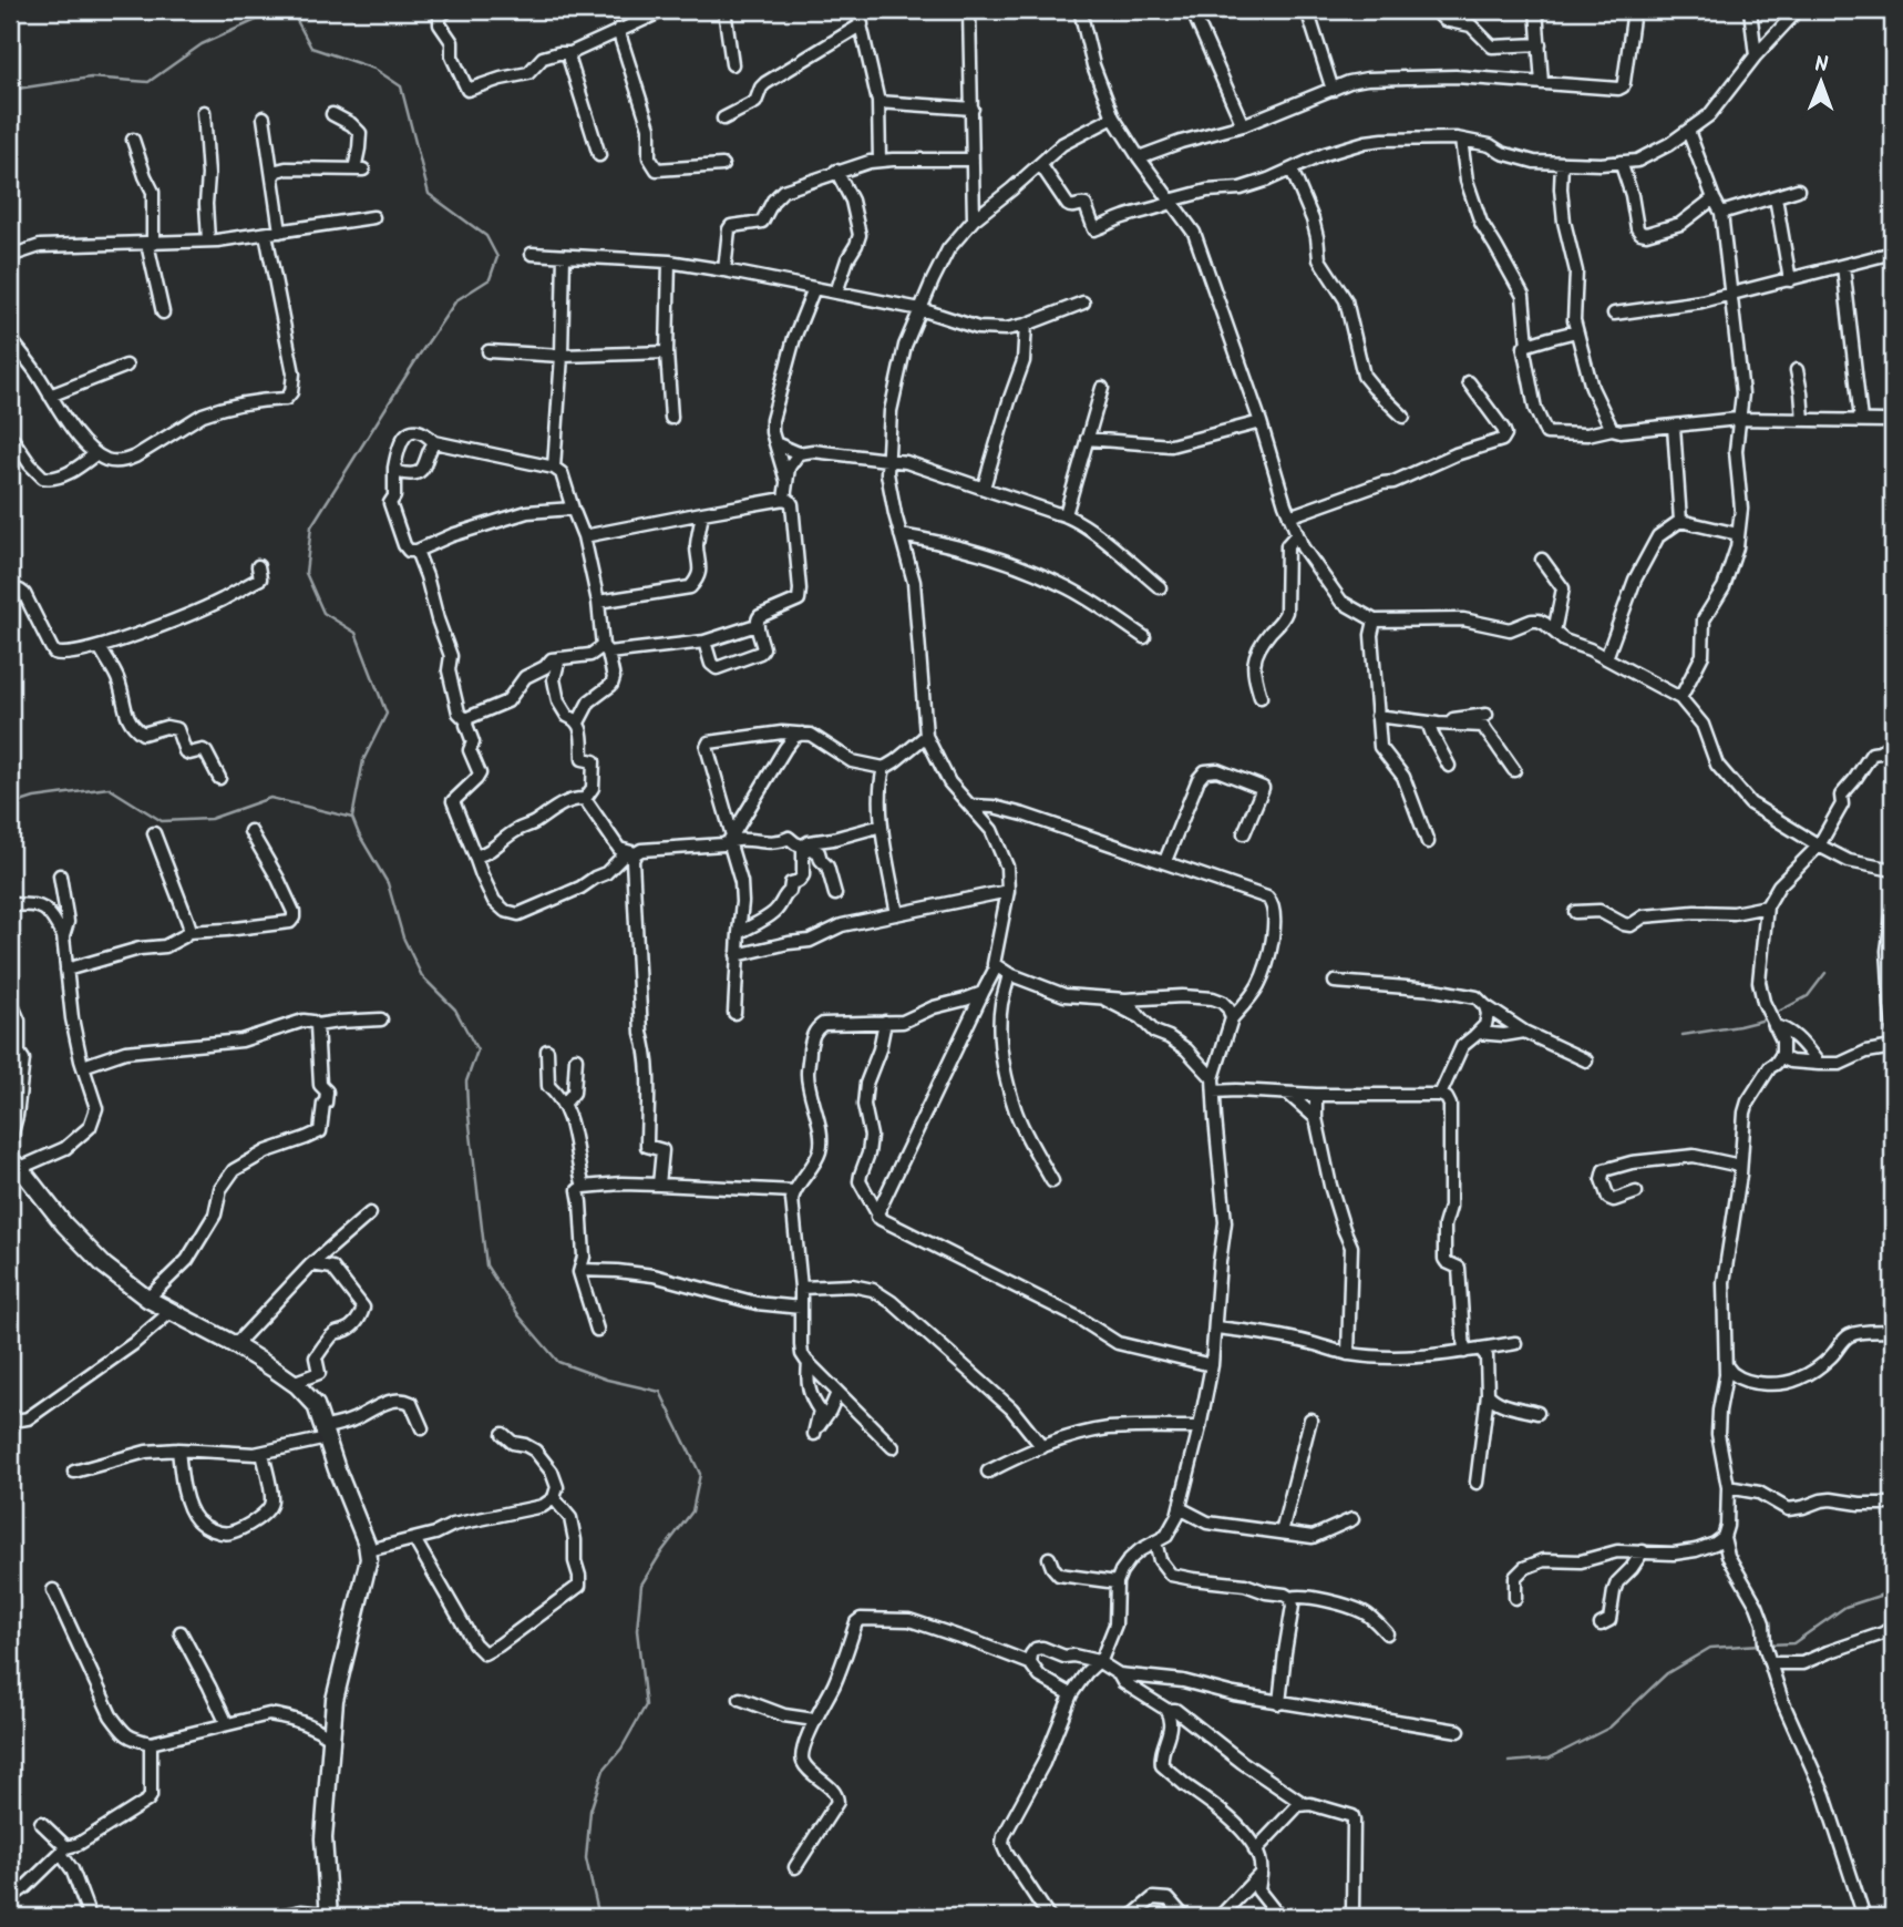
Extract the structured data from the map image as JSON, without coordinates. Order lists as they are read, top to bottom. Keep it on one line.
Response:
{"north":"top"}
